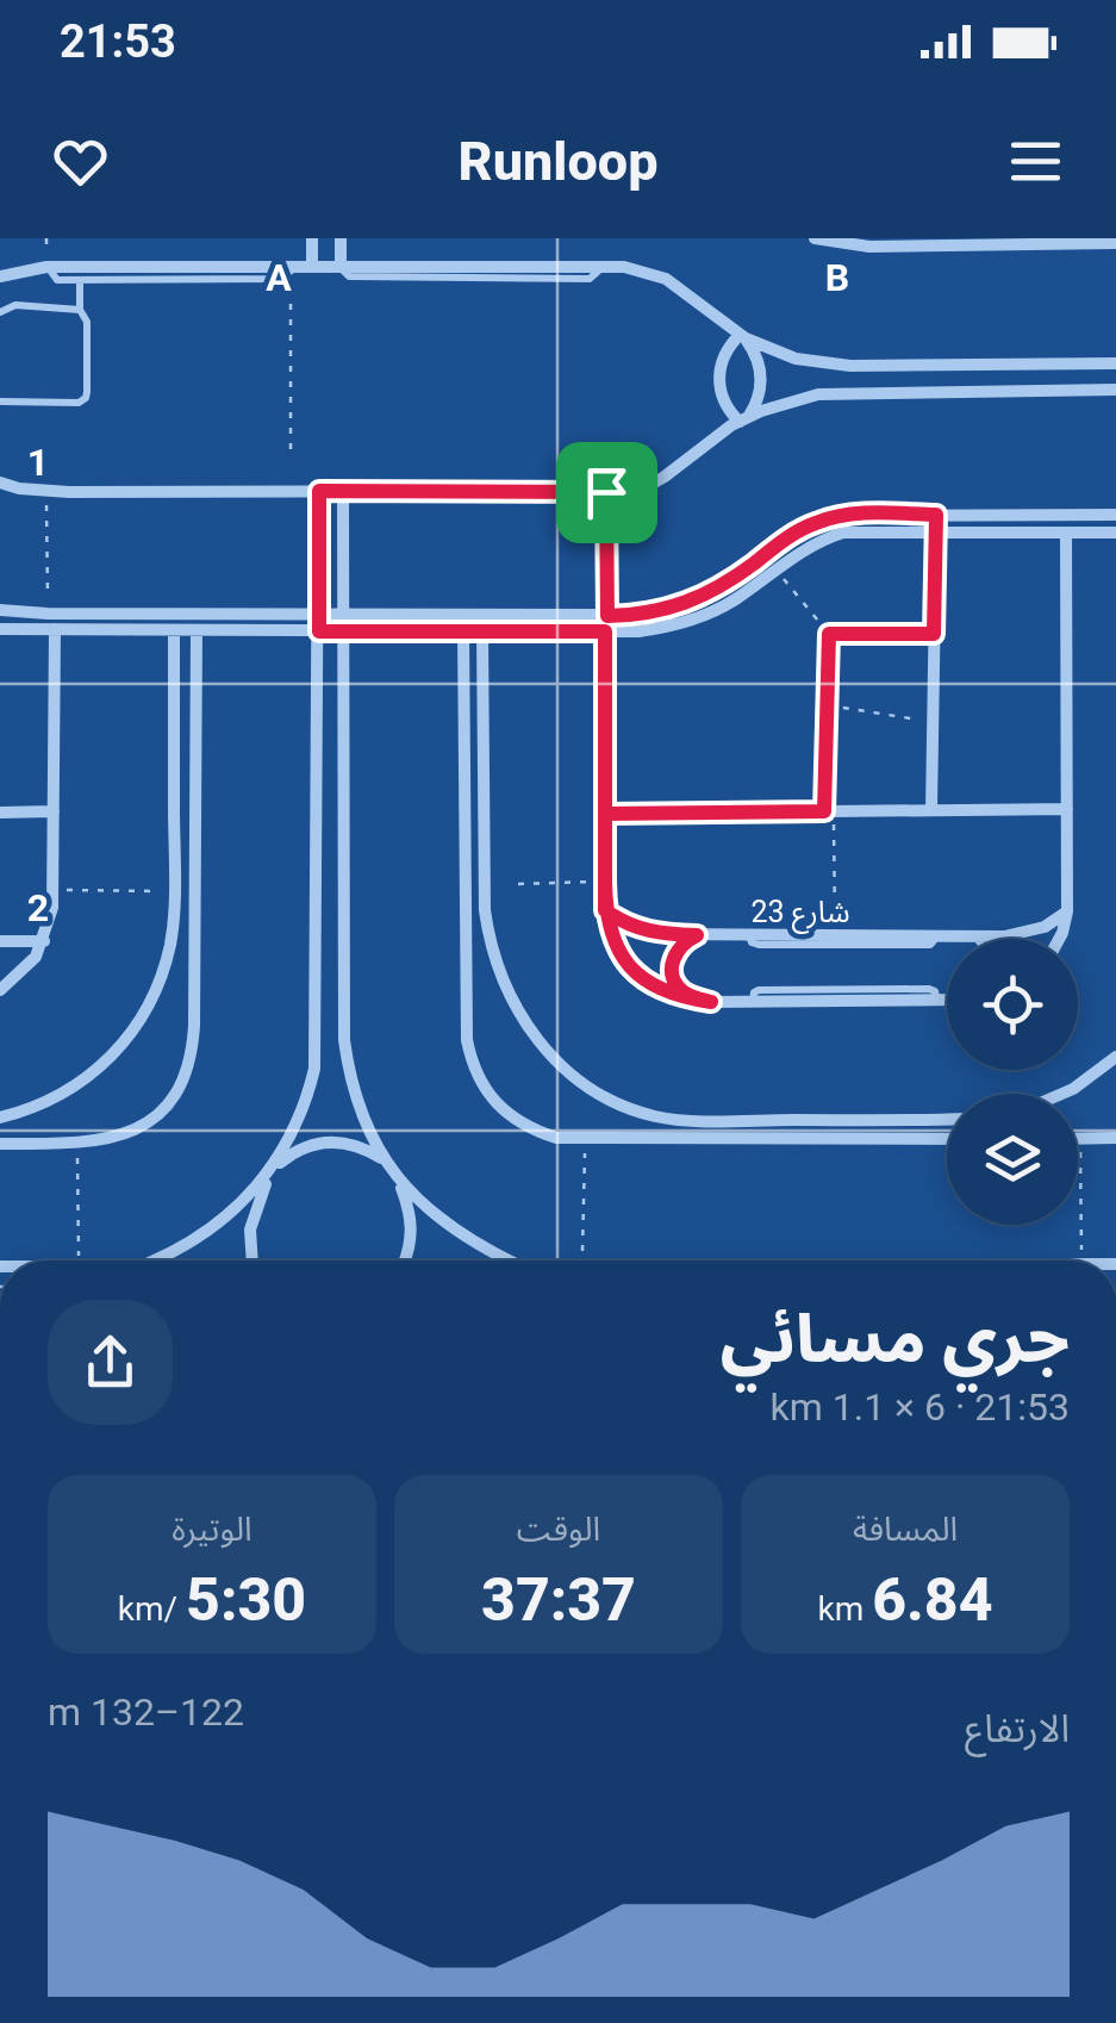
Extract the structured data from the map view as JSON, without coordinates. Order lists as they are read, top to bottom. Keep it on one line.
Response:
{"streets":{"street":["شارع 23"]},"page":{"status":"21:53","header":"Runloop","heading":["جري مسائي","21:53 · 6 × 1.1 km"],"stats":[["المسافة","6.84 km"],["الوقت","37:37"],["الوتيرة","5:30 /km"]],"chart":["الارتفاع","122–132 m"]},"grid":{"columns":["A","B"],"rows":["1","2"]}}
